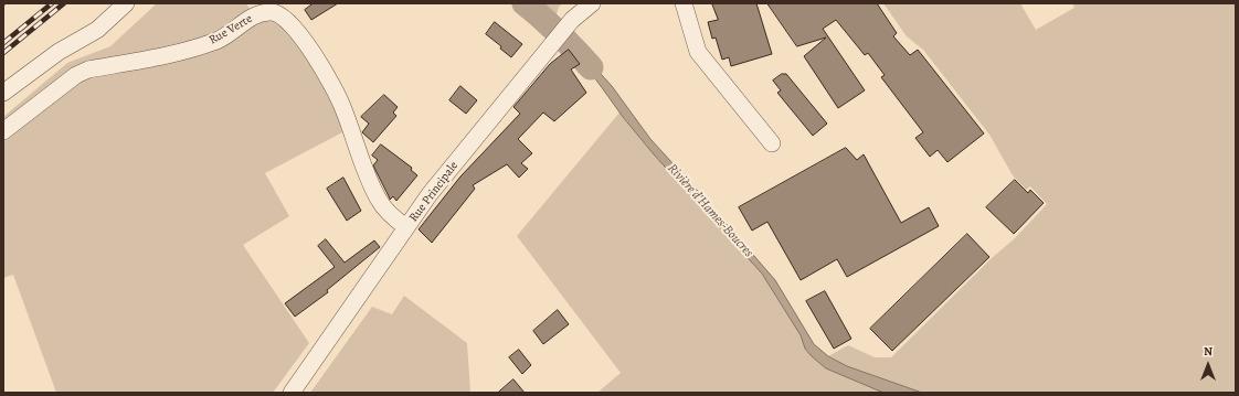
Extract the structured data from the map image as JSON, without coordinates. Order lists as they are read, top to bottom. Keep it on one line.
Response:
{"streets":{"street":["Rue Verte","Rue Principale"]},"crossings":[["Rue Verte","Rue Principale"]],"water":["Rivière d'Hames-Boucres"],"north":"top"}
